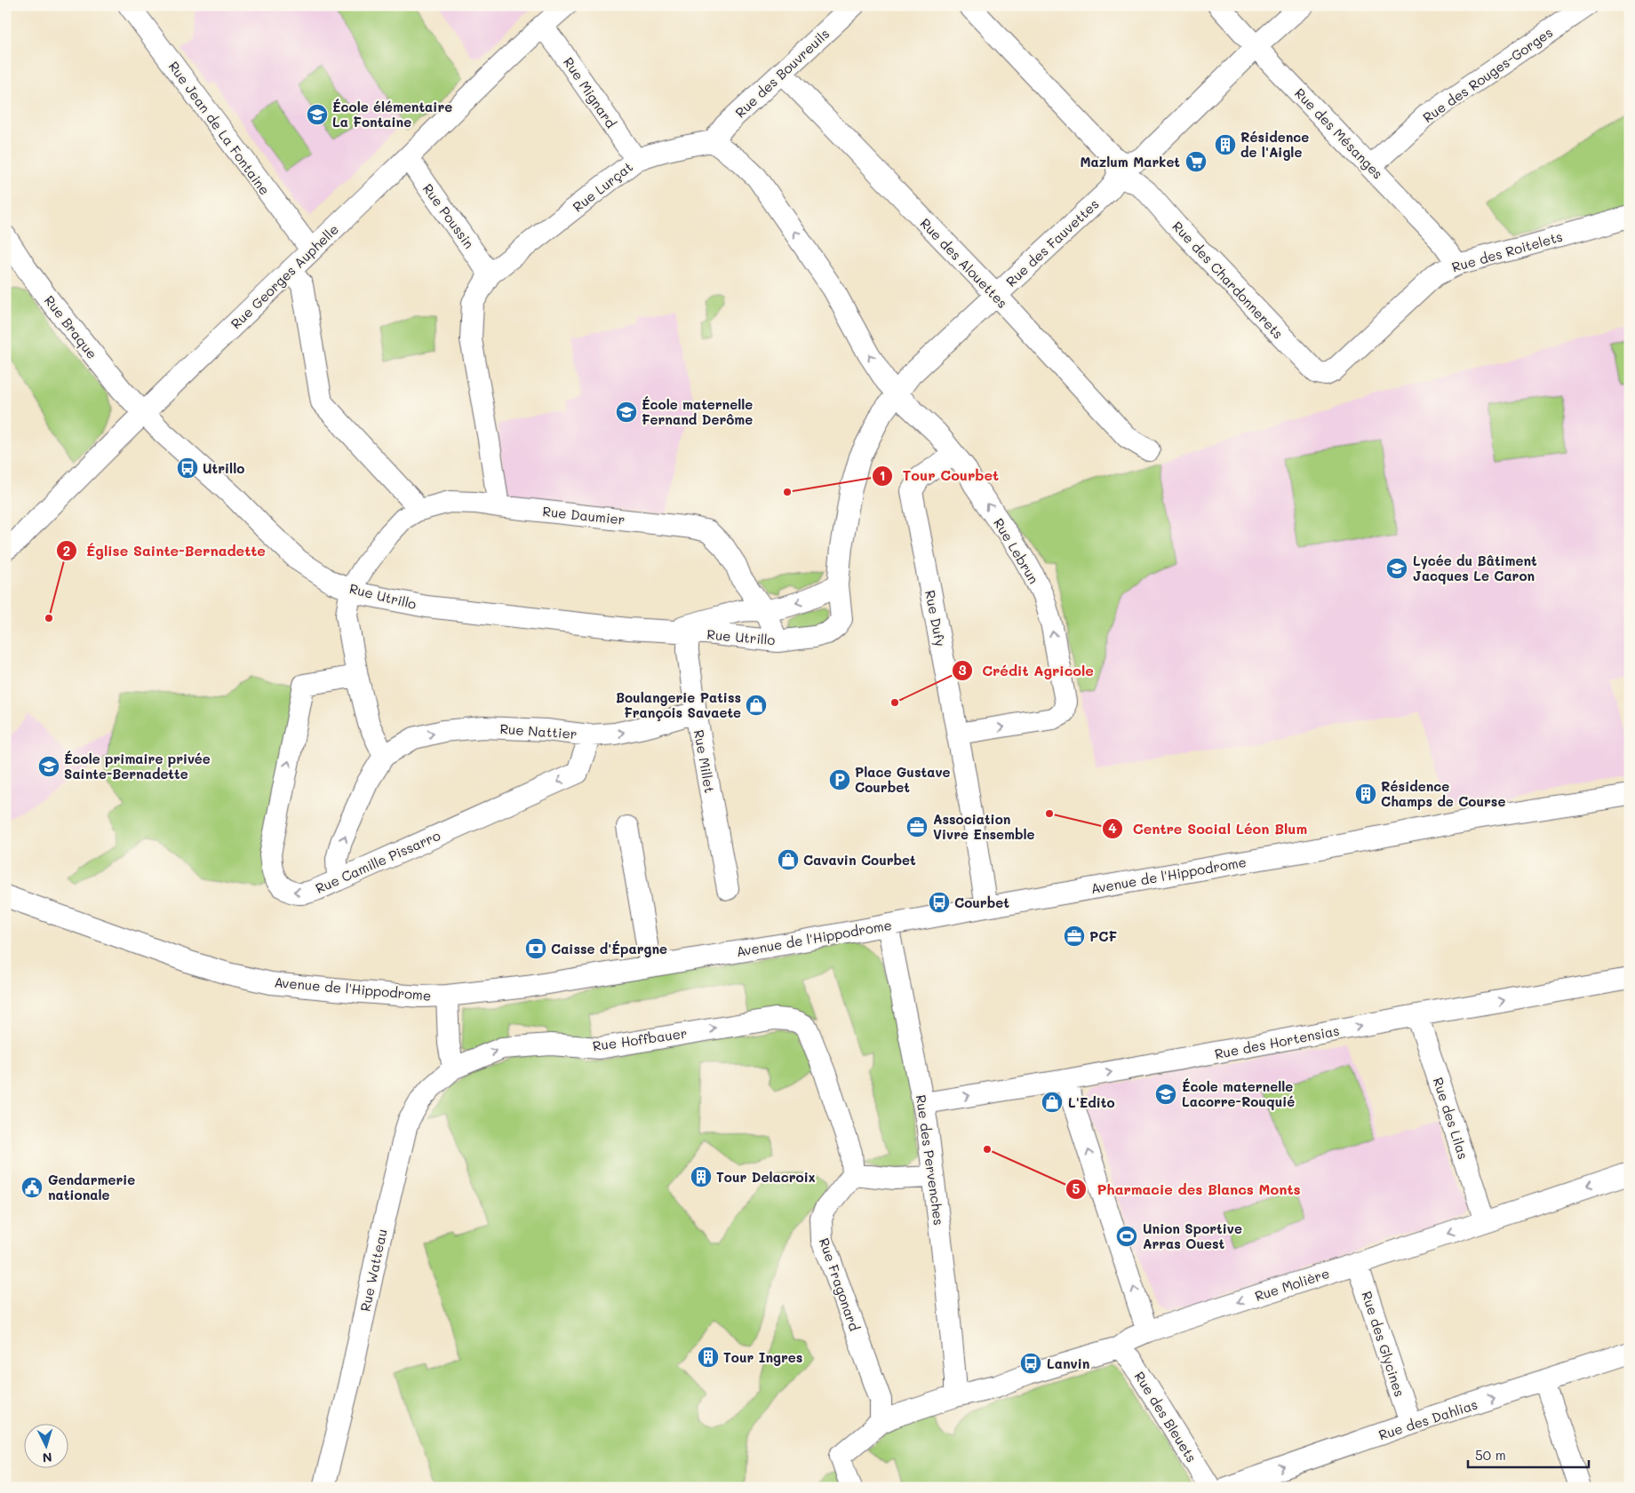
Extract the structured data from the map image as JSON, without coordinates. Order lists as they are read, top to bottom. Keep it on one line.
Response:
{"streets":{"street":["Rue des Bouvreuils","Rue des Rouges-Gorges","Rue Mignard","Rue Jean de La Fontaine","Rue des Mésanges","Rue Lurçat","Rue Poussin","Rue des Fauvettes","Rue des Roitelets","Rue des Alouettes","Rue Georges Auphelle","Rue des Chardonnerets","Rue Braque","Rue Daumier","Rue Lebrun","Rue Utrillo","Rue Dufy","Rue Nattier","Rue Millet","Rue Camille Pissarro","Avenue de l'Hippodrome","Rue Hoffbauer","Rue des Hortensias","Rue des Lilas","Rue des Pervenches","Rue Watteau","Rue Fragonard","Rue Molière","Rue des Glycines","Rue des Bleuets","Rue des Dahlias"]},"crossings":[["Rue des Bouvreuils","Rue Lurçat"],["Rue des Bouvreuils","Rue des Alouettes"],["Rue des Rouges-Gorges","Rue des Mésanges"],["Rue Mignard","Rue Lurçat"],["Rue Mignard","Rue Georges Auphelle"],["Rue Jean de La Fontaine","Rue Georges Auphelle"],["Rue des Mésanges","Rue des Fauvettes"],["Rue des Mésanges","Rue des Roitelets"],["Rue Lurçat","Rue Poussin"],["Rue Lurçat","Rue Daumier"],["Rue Poussin","Rue Georges Auphelle"],["Rue des Fauvettes","Rue des Alouettes"],["Rue des Fauvettes","Rue des Chardonnerets"],["Rue des Fauvettes","Rue Lebrun"],["Rue des Fauvettes","Rue Utrillo"],["Rue des Roitelets","Rue des Chardonnerets"],["Rue Georges Auphelle","Rue Braque"],["Rue Georges Auphelle","Rue Utrillo"],["Rue Braque","Rue Utrillo"],["Rue Daumier","Rue Utrillo"],["Rue Lebrun","Rue Dufy"],["Rue Utrillo","Rue Millet"],["Rue Dufy","Avenue de l'Hippodrome"],["Rue Nattier","Rue Millet"],["Rue Nattier","Rue Camille Pissarro"],["Avenue de l'Hippodrome","Rue des Pervenches"],["Rue Hoffbauer","Rue Watteau"],["Rue Hoffbauer","Rue Fragonard"],["Rue des Hortensias","Rue des Lilas"],["Rue des Hortensias","Rue des Pervenches"],["Rue des Lilas","Rue Molière"],["Rue des Pervenches","Rue Molière"],["Rue Fragonard","Rue Molière"],["Rue Molière","Rue des Glycines"],["Rue Molière","Rue des Bleuets"],["Rue des Glycines","Rue des Dahlias"]],"one_way":["Rue Nattier","Rue des Hortensias","Rue Molière","Rue des Dahlias"],"places":{"school or university":["École élémentaire La Fontaine","École maternelle Fernand Derôme","Lycée du Bâtiment Jacques Le Caron","École primaire privée Sainte-Bernadette","École maternelle Lacorre-Rouquié"],"building":["Résidence de l'Aigle","Résidence Champs de Course","Tour Delacroix","Tour Ingres"],"supermarket":["Mazlum Market"],"bus stop":["Utrillo","Courbet","Lanvin"],"other":["Tour Courbet","Église Sainte-Bernadette","Crédit Agricole","Centre Social Léon Blum","Pharmacie des Blancs Monts"],"shop":["Boulangerie Patiss François Savaete","Cavavin Courbet","L'Edito"],"parking":["Place Gustave Courbet"],"office":["Association Vivre Ensemble","PCF"],"bank":["Caisse d'Épargne"],"public building":["Gendarmerie nationale"],"sports":["Union Sportive Arras Ouest"]},"scale_bar":"50 m","north":"bottom"}
